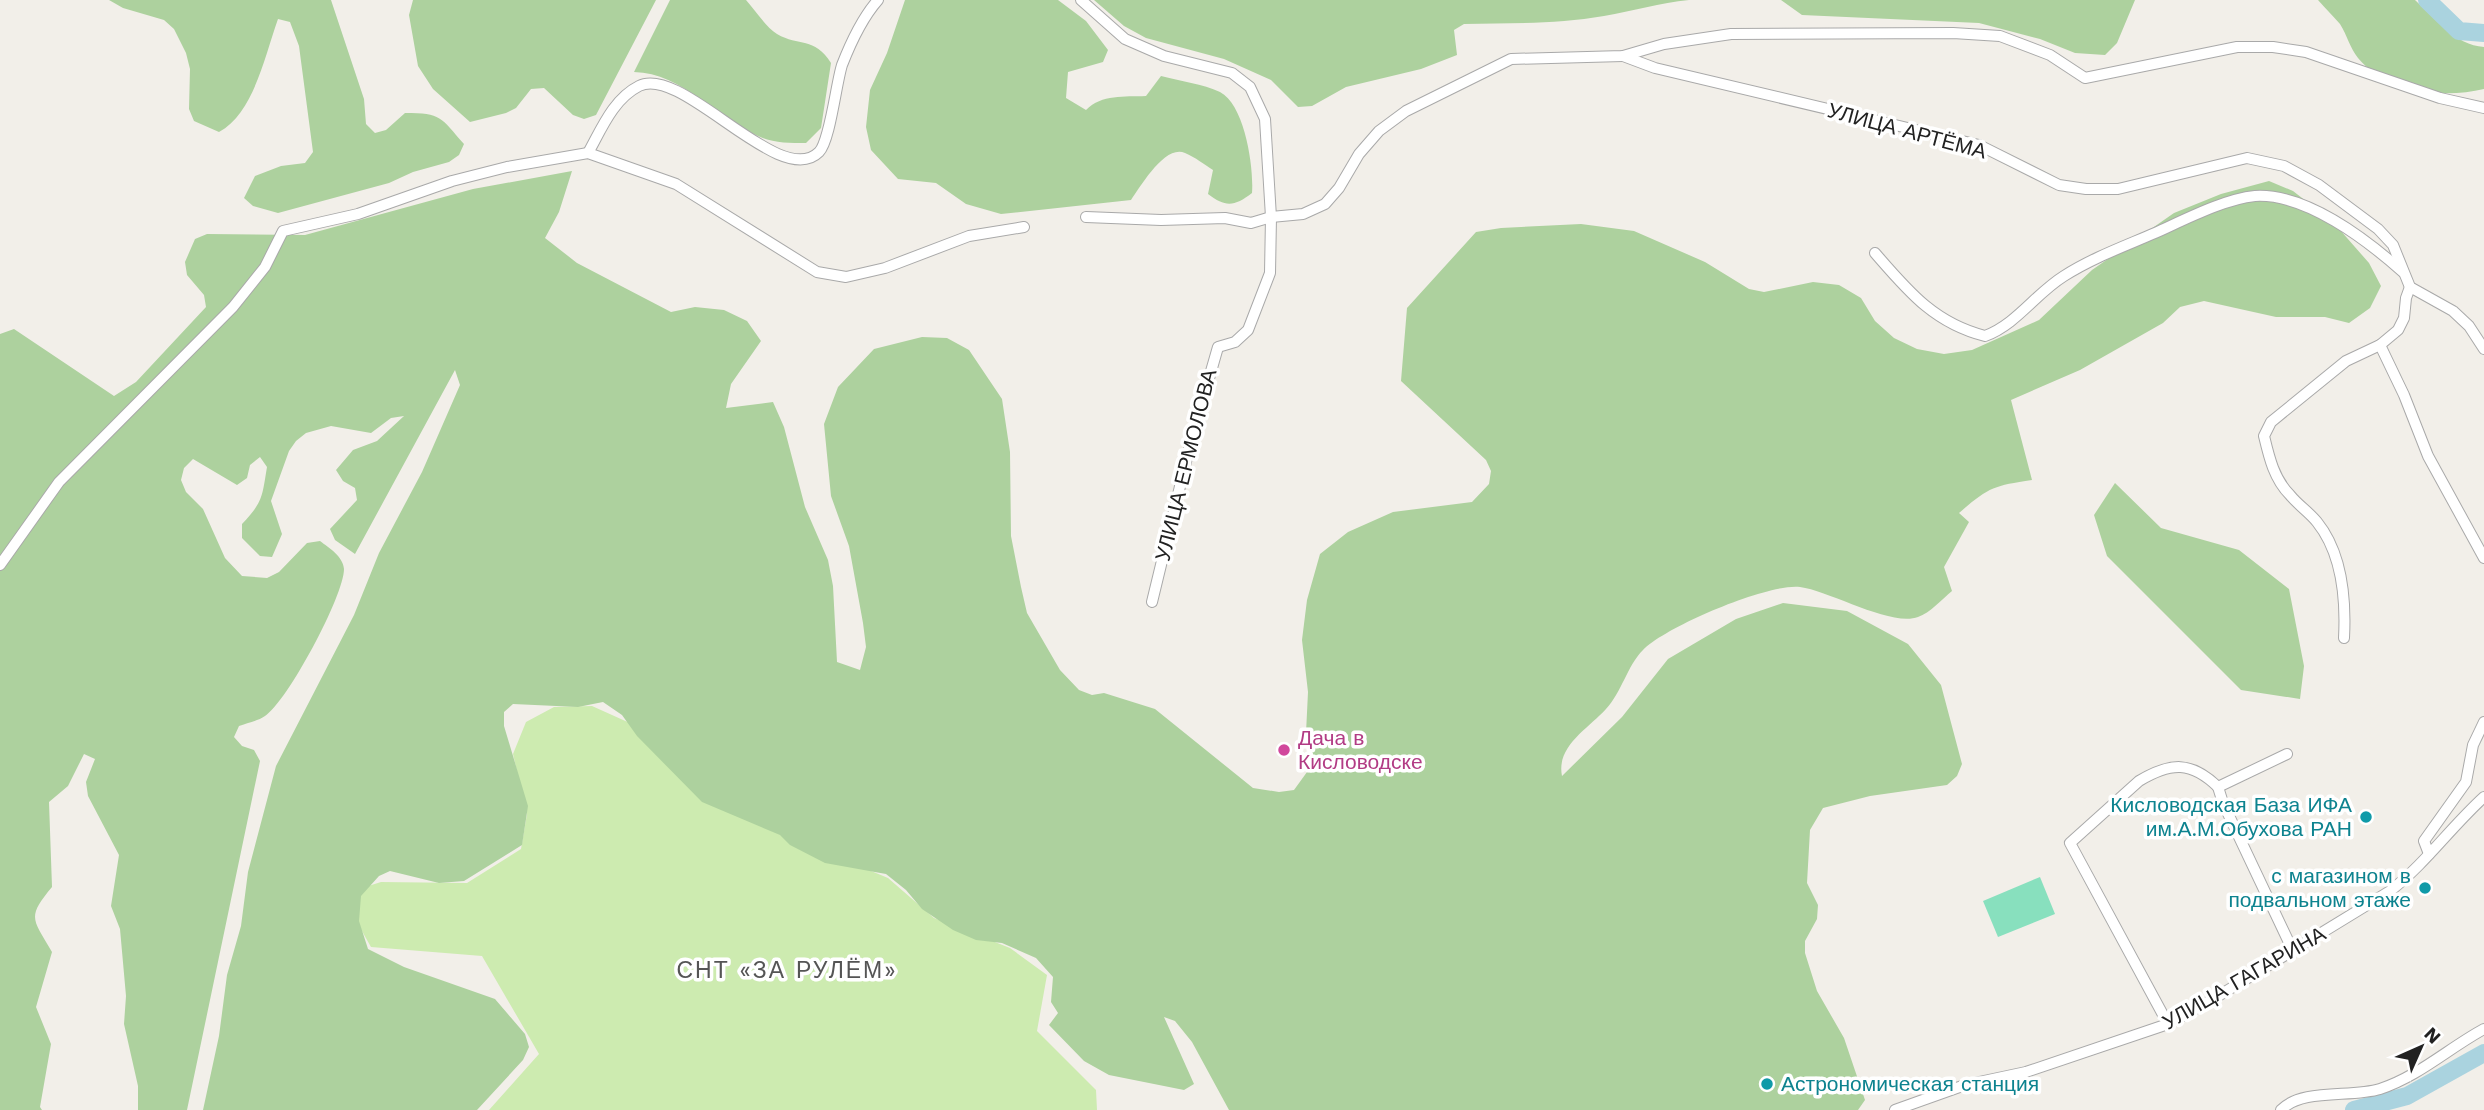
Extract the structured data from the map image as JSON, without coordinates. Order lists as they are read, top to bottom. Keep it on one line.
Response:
{"streets":{"street":["УЛИЦА АРТЁМА","УЛИЦА ЕРМОЛОВА","УЛИЦА ГАГАРИНА"]},"districts":["СНТ «ЗА РУЛЁМ»"],"places":["Дача в Кисловодске","Кисловодская База ИФА им.А.М.Обухова РАН","с магазином в подвальном этаже","Астрономическая станция"],"north":"top right"}
